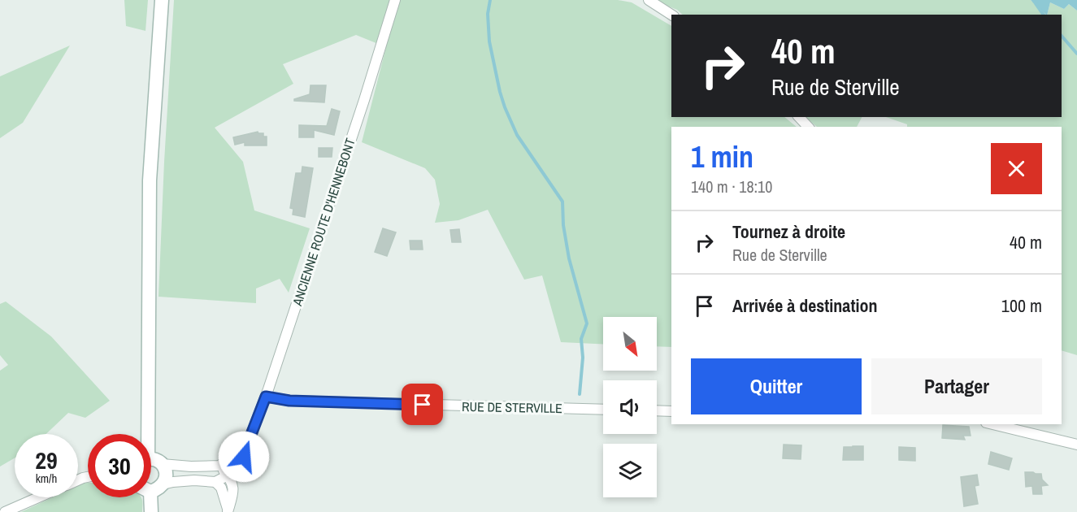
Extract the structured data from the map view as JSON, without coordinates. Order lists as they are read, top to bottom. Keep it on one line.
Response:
{"streets":{"street":["ANCIENNE ROUTE D'HENNEBONT","RUE DE STERVILLE"]},"crossings":[["ANCIENNE ROUTE D'HENNEBONT","RUE DE STERVILLE"]],"north":"bottom right","page":{"turn":["40 m","Rue de Sterville"],"heading":["1 min","140 m · 18:10"],"list":[{"name":"Tournez à droite","note":"Rue de Sterville","value":"40 m"},{"name":"Arrivée à destination","value":"100 m"}],"buttons":["Quitter","Partager"],"speed":"29 km/h","limit":"30"}}
